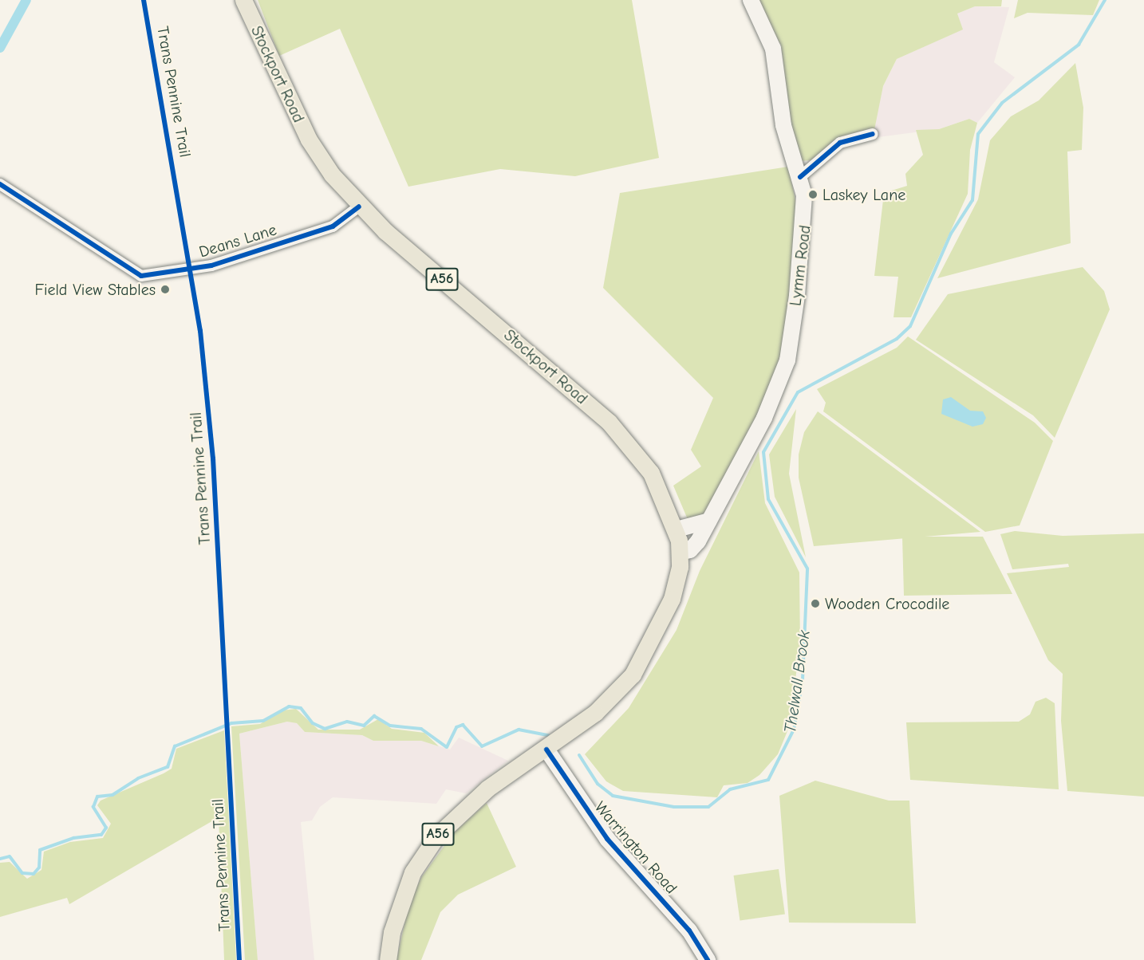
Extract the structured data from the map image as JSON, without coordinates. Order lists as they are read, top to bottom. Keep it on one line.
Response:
{"streets":{"main road":["Stockport Road","Lymm Road","A56","Warrington Road"],"street":["Deans Lane"],"cycle path":["Trans Pennine Trail"]},"crossings":[["Stockport Road","Deans Lane"],["Stockport Road","Lymm Road"],["Stockport Road","A56"],["Stockport Road","Warrington Road"],["A56","Warrington Road"]],"water":["Thelwall Brook"],"places":["Laskey Lane","Field View Stables","Wooden Crocodile"]}
